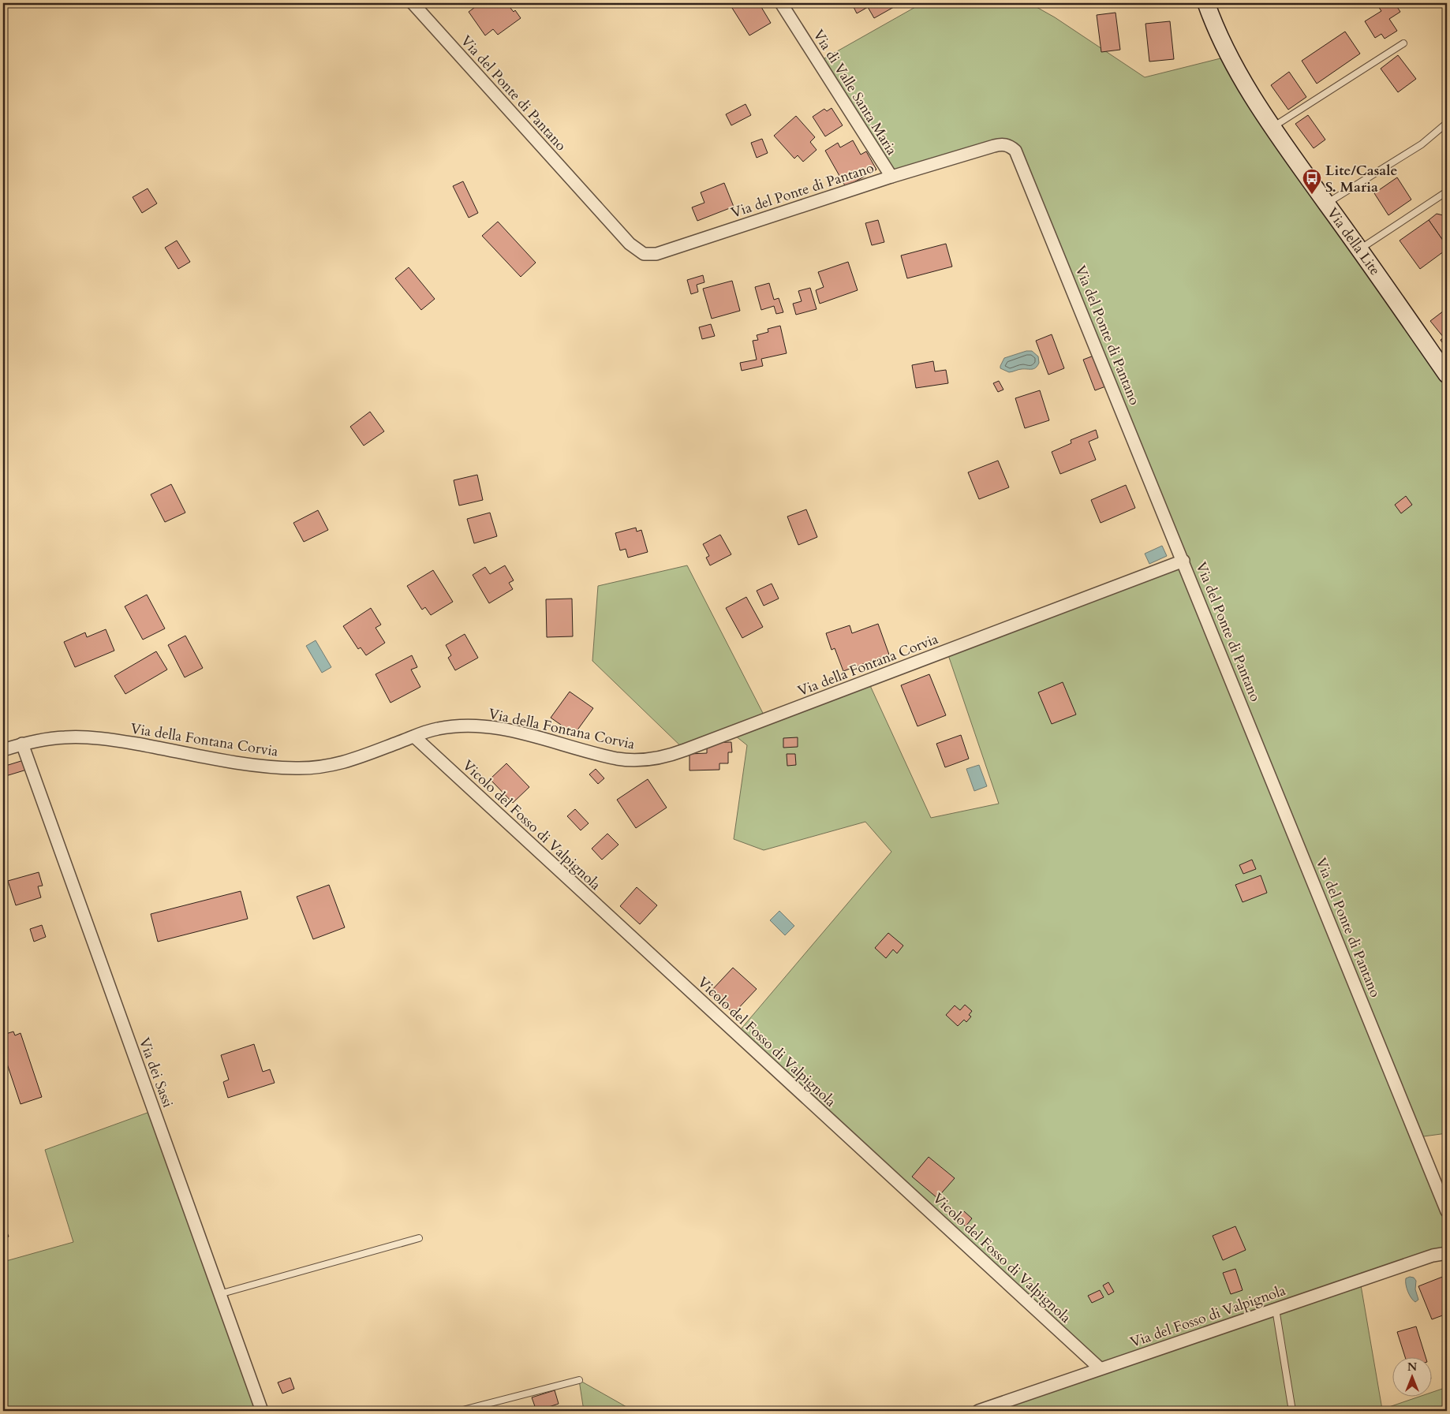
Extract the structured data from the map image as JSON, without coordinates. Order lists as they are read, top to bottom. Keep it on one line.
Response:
{"streets":{"street":["Via di Valle Santa Maria","Via del Ponte di Pantano","Via della Lite","Via della Fontana Corvia","Vicolo del Fosso di Valpignola","Via dei Sassi","Via del Fosso di Valpignola"]},"crossings":[["Via di Valle Santa Maria","Via del Ponte di Pantano"],["Via del Ponte di Pantano","Via della Fontana Corvia"],["Via della Fontana Corvia","Vicolo del Fosso di Valpignola"],["Via della Fontana Corvia","Via dei Sassi"],["Vicolo del Fosso di Valpignola","Via del Fosso di Valpignola"]],"places":{"bus stop":["Lite/Casale S. Maria"]},"north":"top"}
